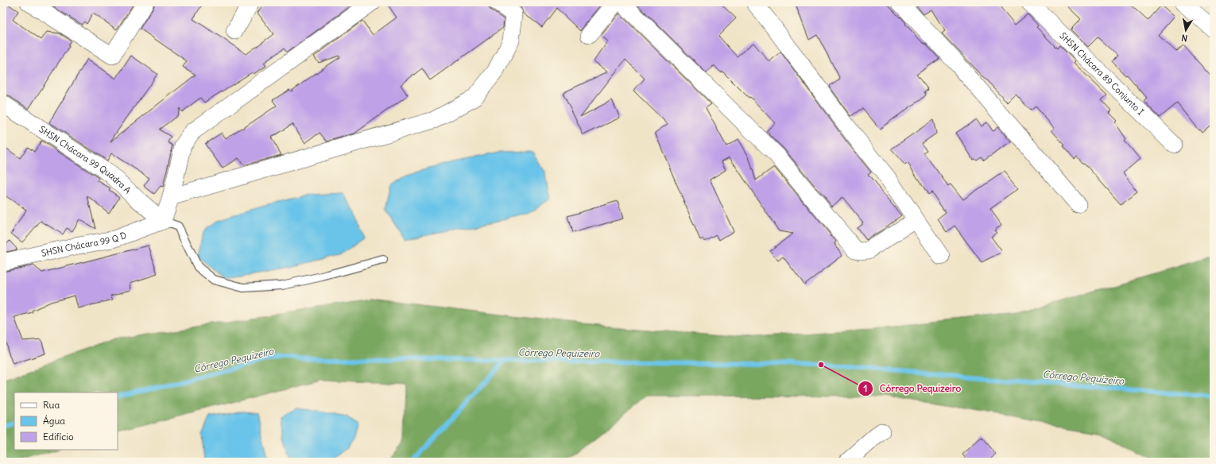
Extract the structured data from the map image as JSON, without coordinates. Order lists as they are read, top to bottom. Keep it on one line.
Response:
{"streets":{"street":["SHSN Chácara 89 Conjunto I","SHSN Chácara 99 Quadra A","SHSN Chácara 99 Q D"]},"crossings":[["SHSN Chácara 99 Quadra A","SHSN Chácara 99 Q D"]],"water":["Córrego Pequizeiro"],"places":["Córrego Pequizeiro"],"legend":["Rua","Água","Edifício"],"north":"bottom"}
